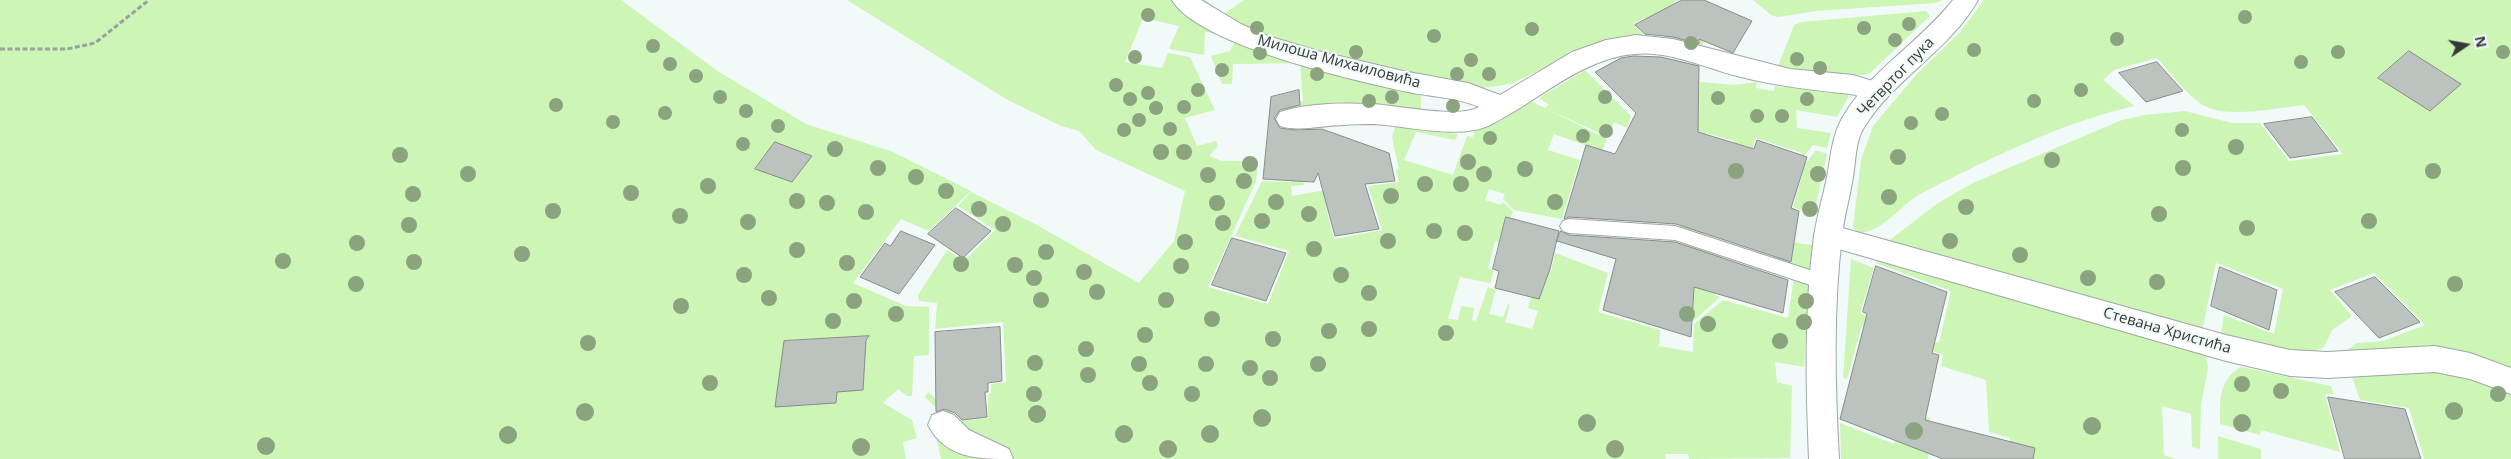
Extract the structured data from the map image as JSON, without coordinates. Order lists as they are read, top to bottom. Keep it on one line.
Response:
{"streets":{"street":["Милоша Михаиловића","Четвртог пука","Стевана Христића"]},"crossings":[["Четвртог пука","Стевана Христића"]],"north":"right"}
